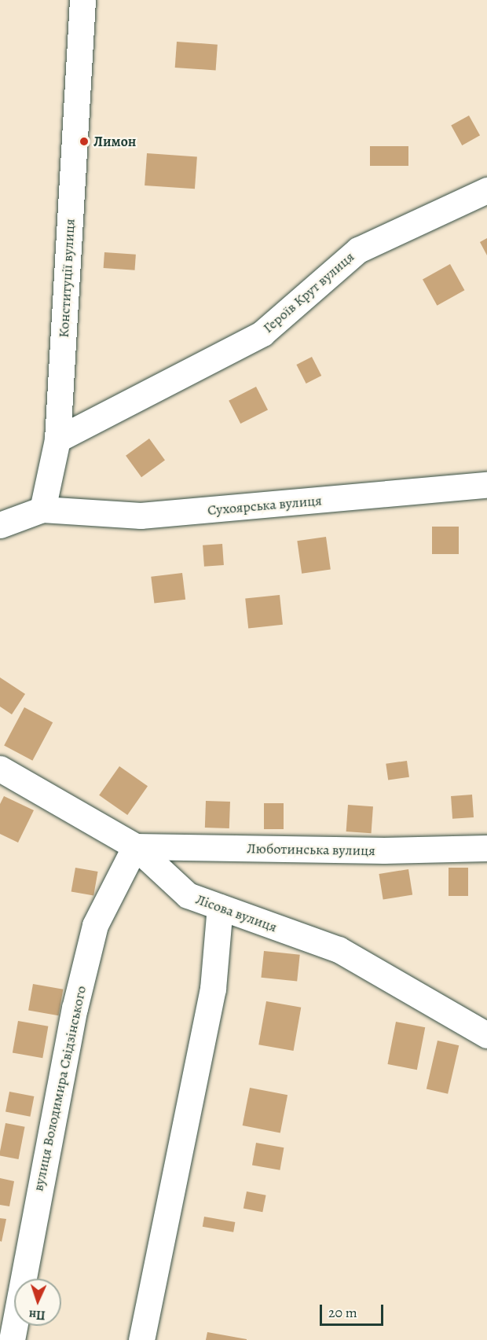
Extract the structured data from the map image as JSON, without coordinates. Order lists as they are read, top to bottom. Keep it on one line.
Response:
{"streets":{"street":["Конституції вулиця","Героїв Крут вулиця","Сухоярська вулиця","Люботинська вулиця","Лісова вулиця","вулиця Володимира Свідзінського"]},"crossings":[["Конституції вулиця","Героїв Крут вулиця"],["Конституції вулиця","Сухоярська вулиця"],["Люботинська вулиця","Лісова вулиця"],["Люботинська вулиця","вулиця Володимира Свідзінського"],["Лісова вулиця","вулиця Володимира Свідзінського"]],"places":["Лимон"],"scale_bar":"20 m","north":"bottom"}
